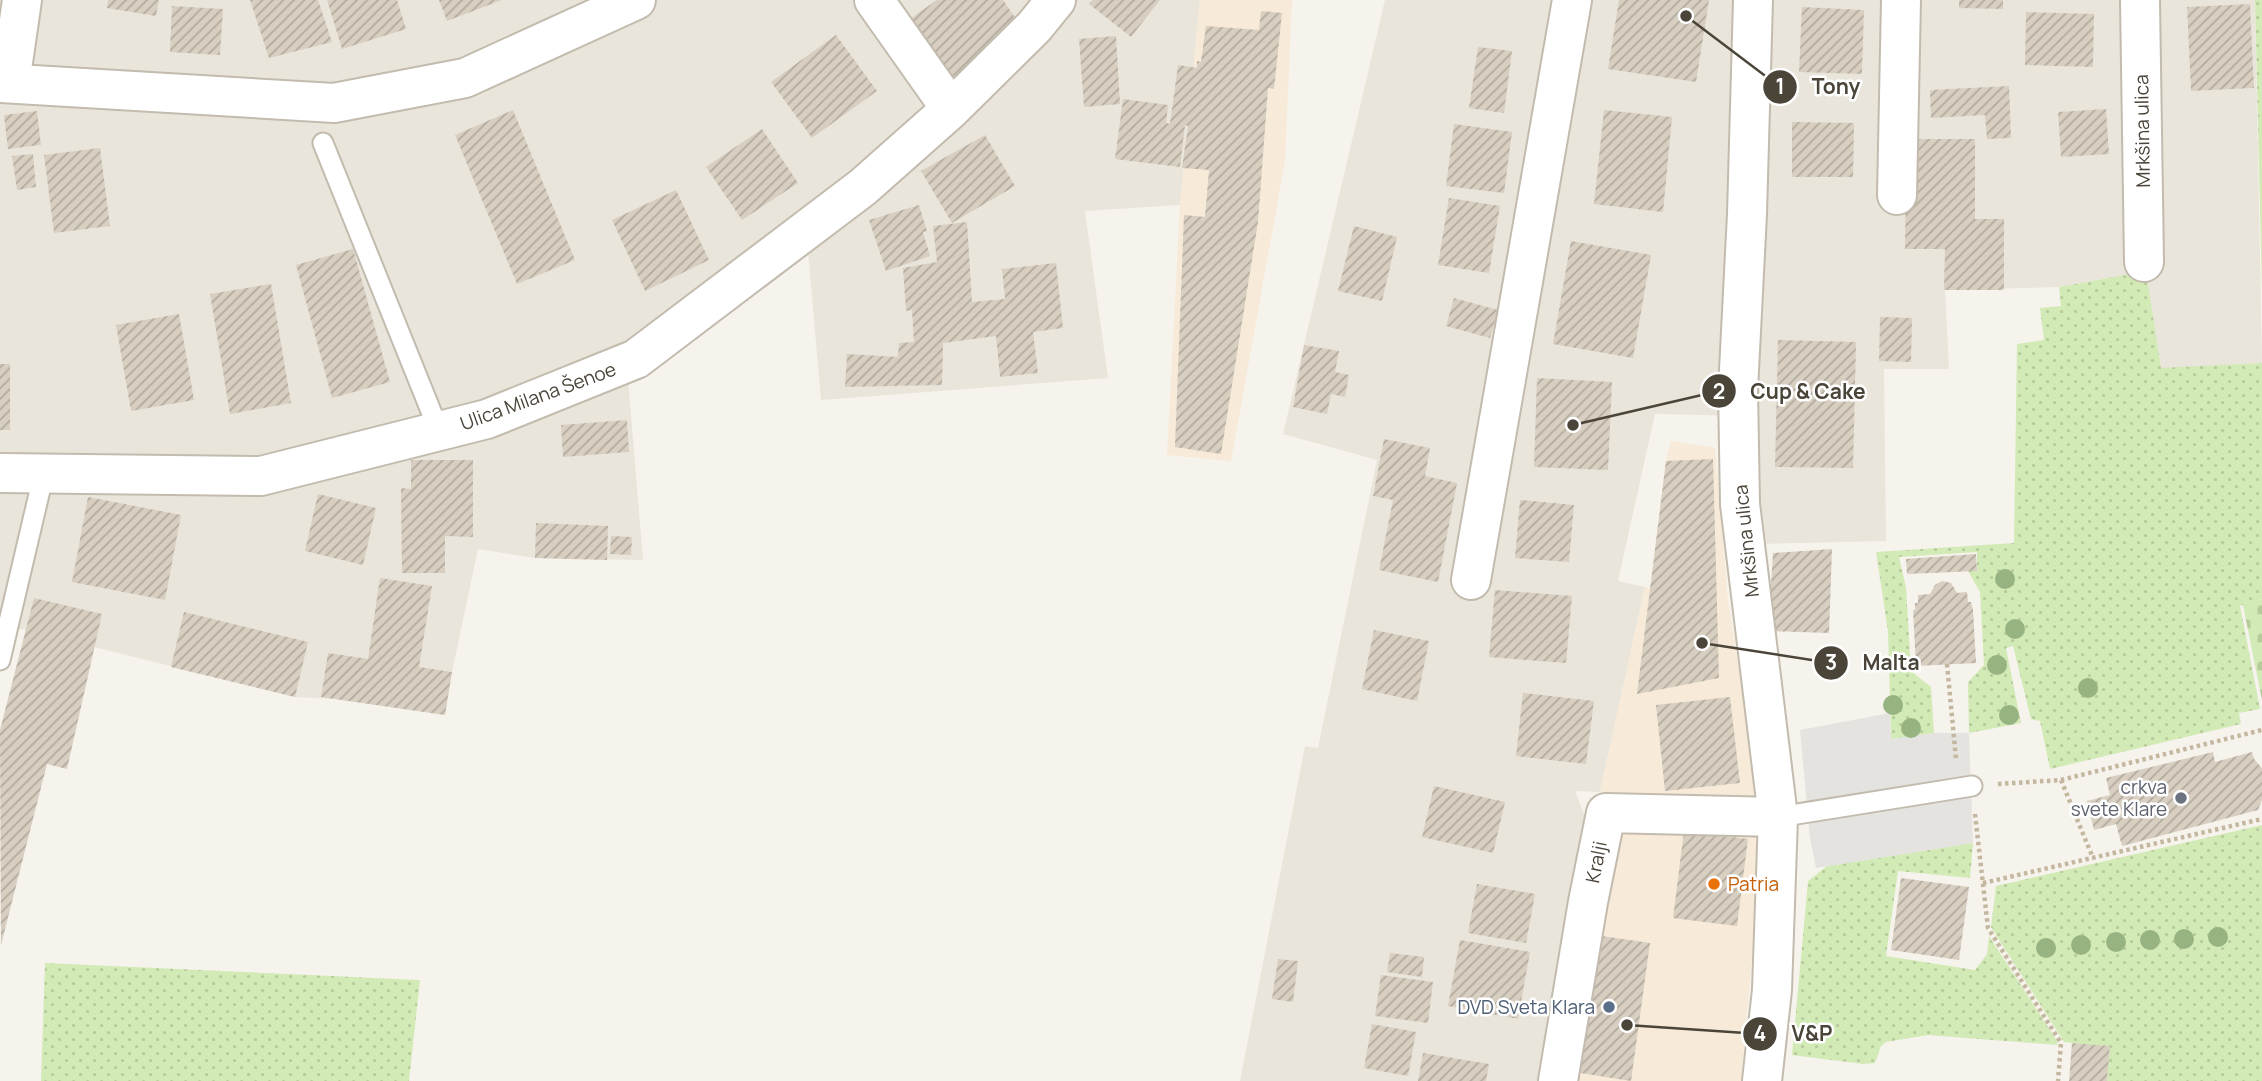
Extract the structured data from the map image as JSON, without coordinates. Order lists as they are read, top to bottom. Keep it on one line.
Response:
{"streets":{"street":["Mrkšina ulica","Ulica Milana Šenoe","Kralji"]},"crossings":[["Mrkšina ulica","Kralji"]],"places":["Tony","Cup & Cake","Malta","crkva svete Klare","Patria","DVD Sveta Klara","V&P"]}
